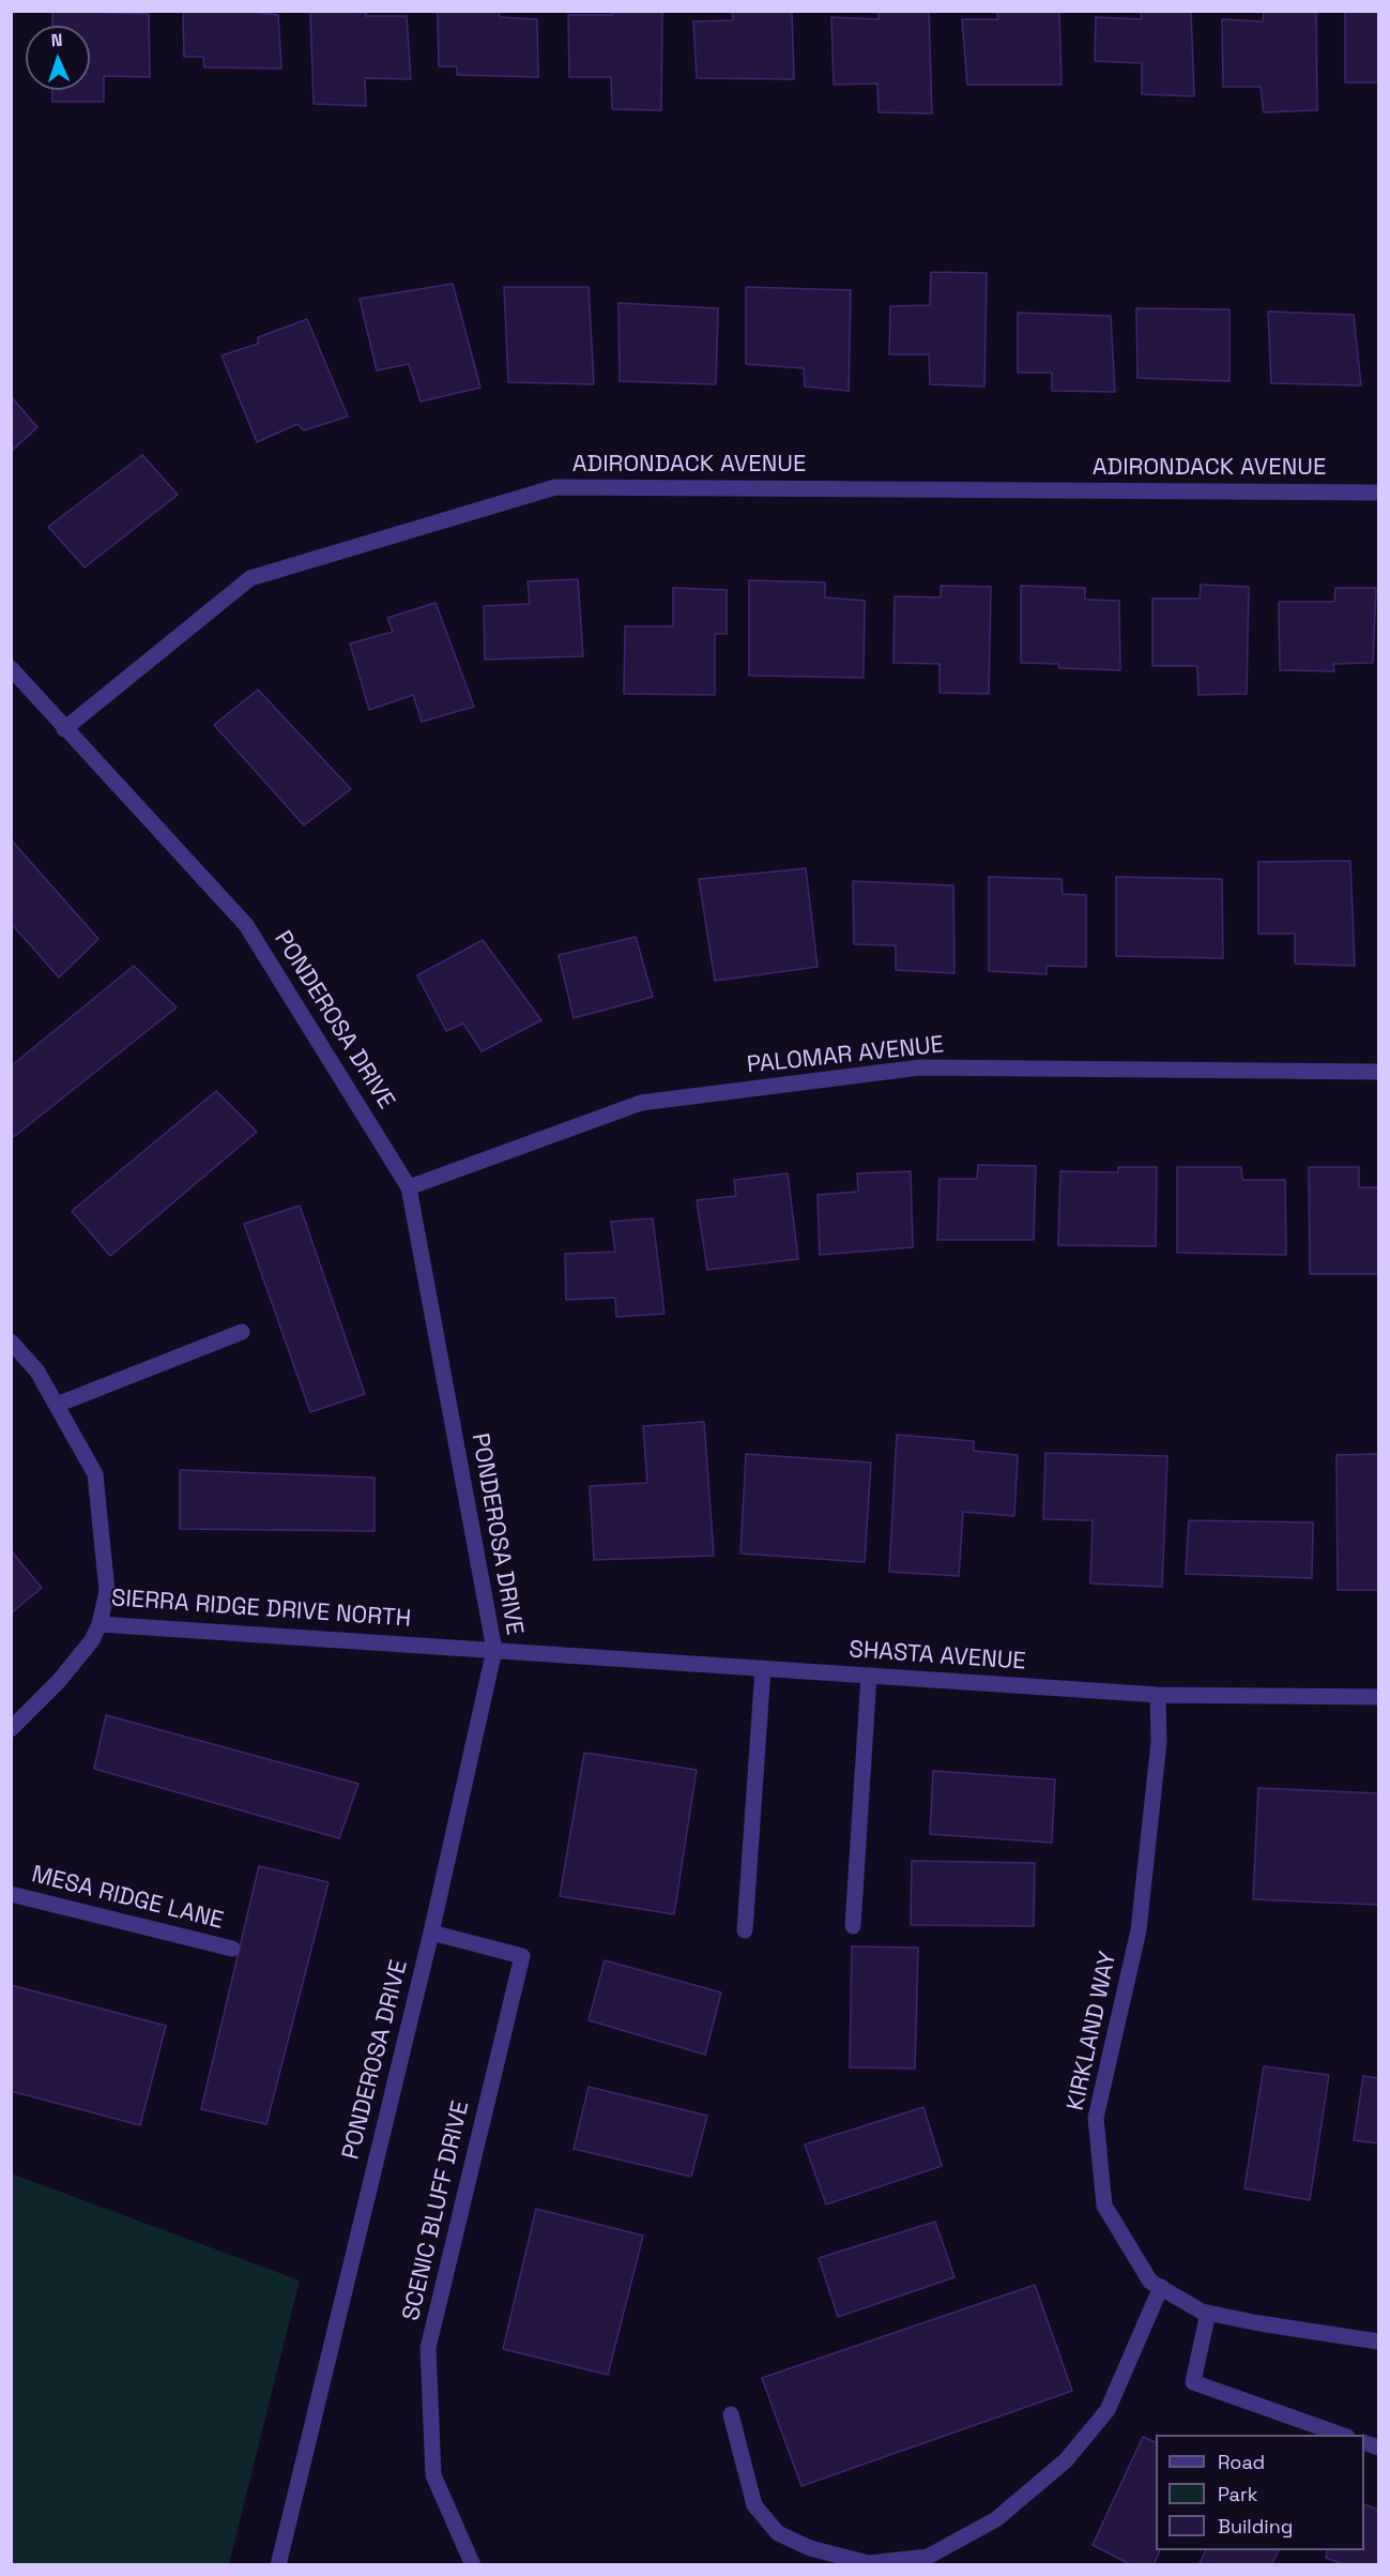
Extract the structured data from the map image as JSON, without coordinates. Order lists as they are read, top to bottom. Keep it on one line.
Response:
{"streets":{"street":["ADIRONDACK AVENUE","PONDEROSA DRIVE","PALOMAR AVENUE","SIERRA RIDGE DRIVE NORTH","SHASTA AVENUE","MESA RIDGE LANE","KIRKLAND WAY","SCENIC BLUFF DRIVE"]},"crossings":[["ADIRONDACK AVENUE","PONDEROSA DRIVE"],["PONDEROSA DRIVE","PALOMAR AVENUE"],["PONDEROSA DRIVE","SIERRA RIDGE DRIVE NORTH"],["PONDEROSA DRIVE","SHASTA AVENUE"],["PONDEROSA DRIVE","SCENIC BLUFF DRIVE"],["SIERRA RIDGE DRIVE NORTH","SHASTA AVENUE"],["SHASTA AVENUE","KIRKLAND WAY"]],"legend":["Road","Park","Building"],"north":"top"}
